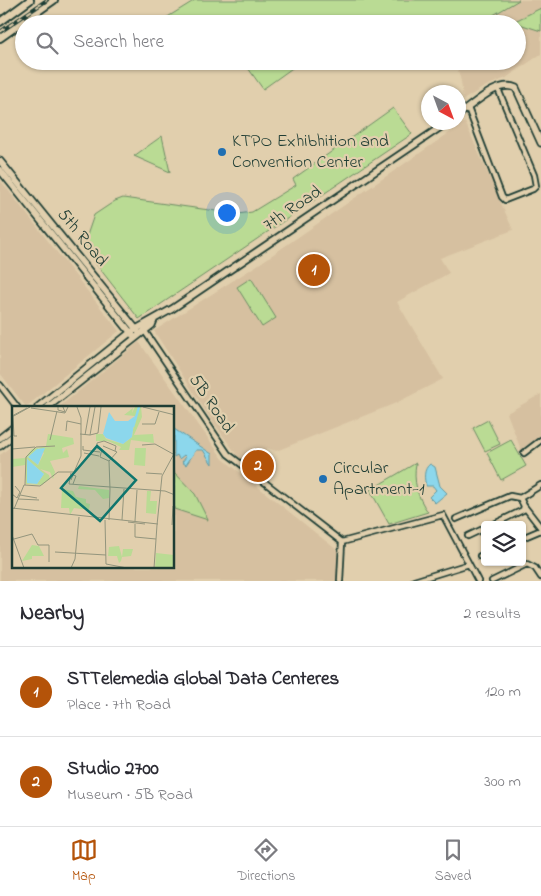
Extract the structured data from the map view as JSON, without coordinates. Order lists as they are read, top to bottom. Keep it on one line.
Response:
{"streets":{"street":["7th Road","5th Road","5B Road"]},"crossings":[["7th Road","5th Road"],["7th Road","5B Road"],["5th Road","5B Road"]],"places":["KTPO Exhibhition and Convention Center","Circular Apartment-1"],"north":"bottom right","page":{"search":"Search here","pins":["1","2"],"heading":["Nearby","2 results"],"list":[{"mark":"1","name":"STTelemedia Global Data Centeres","note":"Place · 7th Road","value":"120 m"},{"mark":"2","name":"Studio 2700","note":"Museum · 5B Road","value":"300 m"}],"nav":["Map","Directions","Saved"]}}
